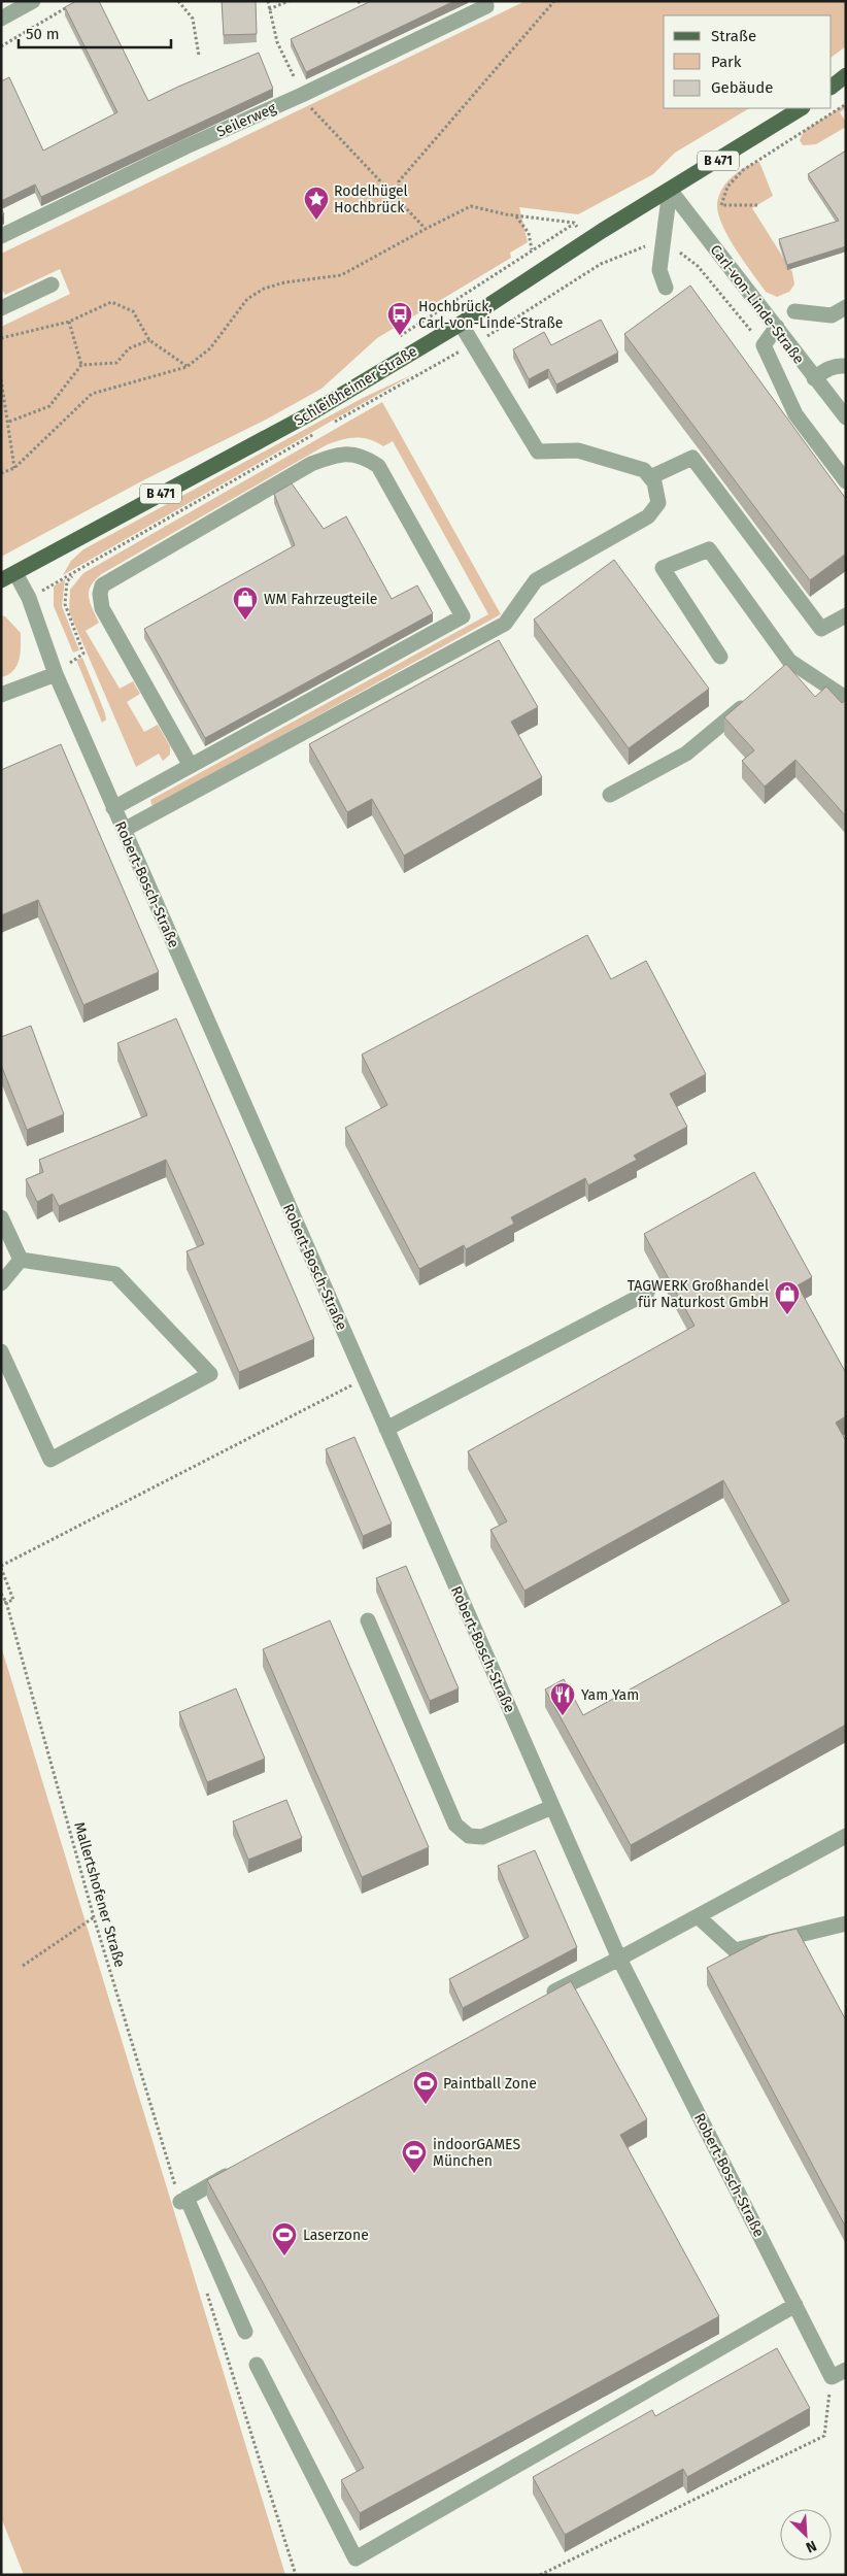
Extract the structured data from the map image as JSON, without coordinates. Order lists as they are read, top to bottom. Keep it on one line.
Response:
{"streets":{"main road":["B 471","Schleißheimer Straße"],"street":["Seilerweg","Carl-von-Linde-Straße","Robert-Bosch-Straße"],"path":["Mallertshofener Straße"]},"crossings":[["Carl-von-Linde-Straße","Schleißheimer Straße"],["Schleißheimer Straße","Robert-Bosch-Straße"]],"places":{"place":["Rodelhügel Hochbrück"],"bus stop":["Hochbrück, Carl-von-Linde-Straße"],"shop":["WM Fahrzeugteile","TAGWERK Großhandel für Naturkost GmbH"],"restaurant":["Yam Yam"],"sports":["Paintball Zone","indoorGAMES München","Laserzone"]},"legend":["Straße","Park","Gebäude"],"scale_bar":"50 m","north":"bottom right"}
